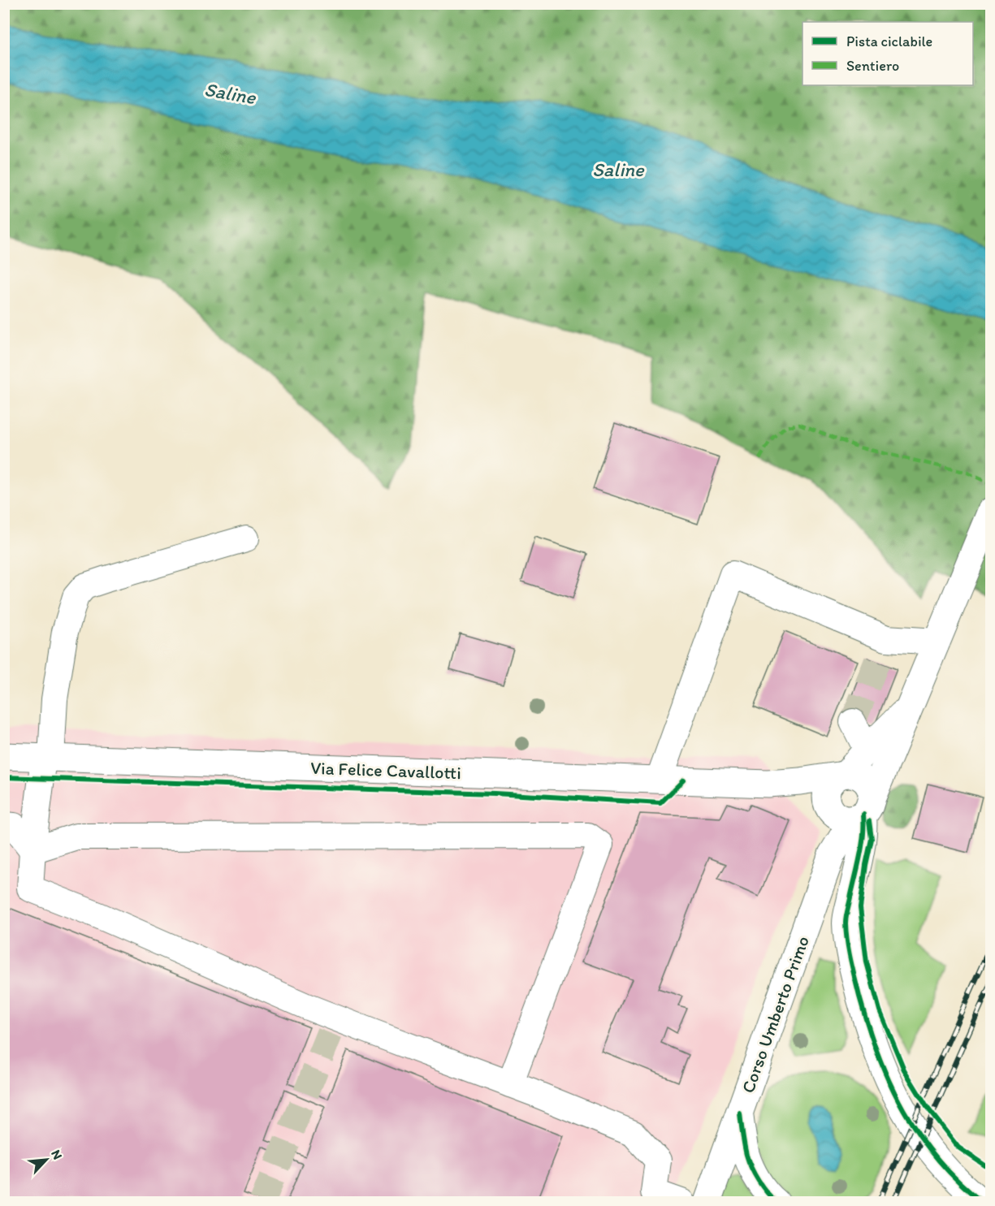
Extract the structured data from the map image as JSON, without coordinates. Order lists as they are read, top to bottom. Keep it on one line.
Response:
{"streets":{"main road":["Via Felice Cavallotti","Corso Umberto Primo"]},"crossings":[["Via Felice Cavallotti","Corso Umberto Primo"]],"water":["Saline"],"legend":["Pista ciclabile","Sentiero"],"north":"top right"}
